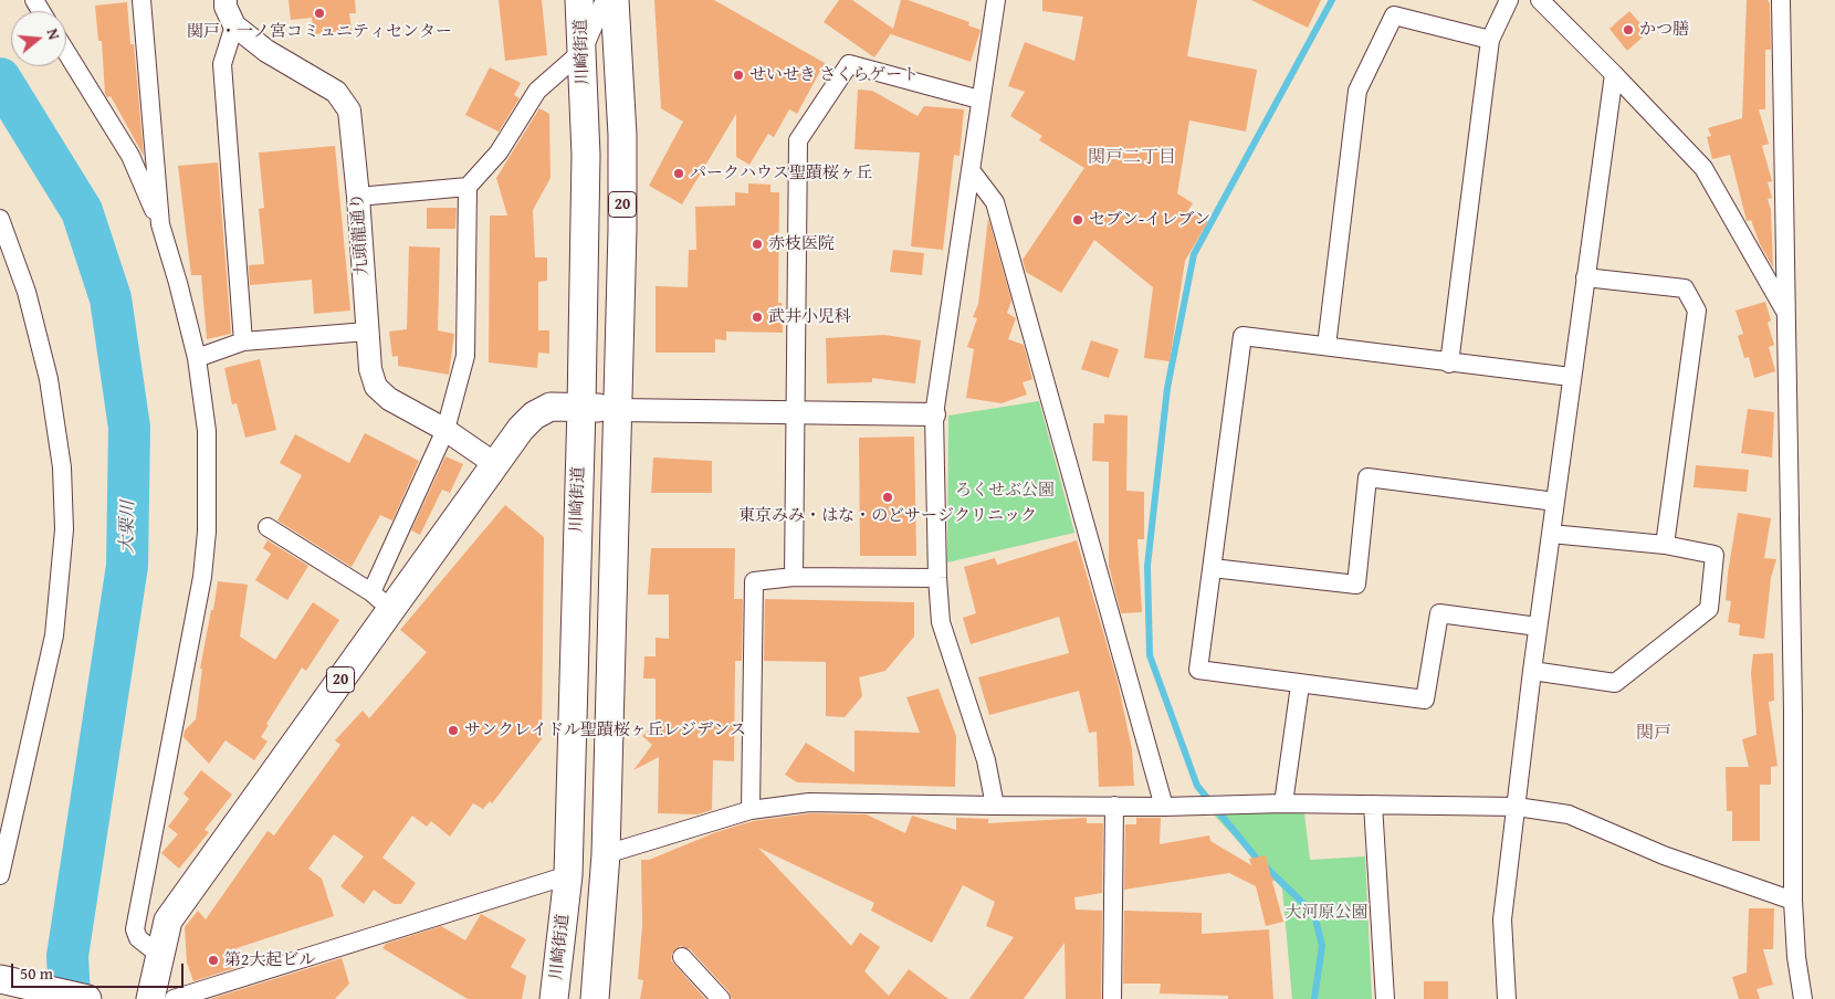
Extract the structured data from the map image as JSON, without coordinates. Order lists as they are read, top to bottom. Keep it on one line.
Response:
{"streets":{"main road":["川崎街道","20"],"street":["九頭龍通り"]},"crossings":[["川崎街道","20"],["20","九頭龍通り"]],"districts":["関戸二丁目","関戸"],"water":["大栗川"],"parks":["ろくせぶ公園","大河原公園"],"places":["関戸・一ノ宮コミュニティセンター","かつ膳","せいせき さくらゲート","パークハウス聖蹟桜ヶ丘","セブン-イレブン","赤枝医院","武井小児科","東京みみ・はな・のどサージクリニック","サンクレイドル聖蹟桜ヶ丘レジデンス","第2大起ビル"],"scale_bar":"50 m","north":"right"}
